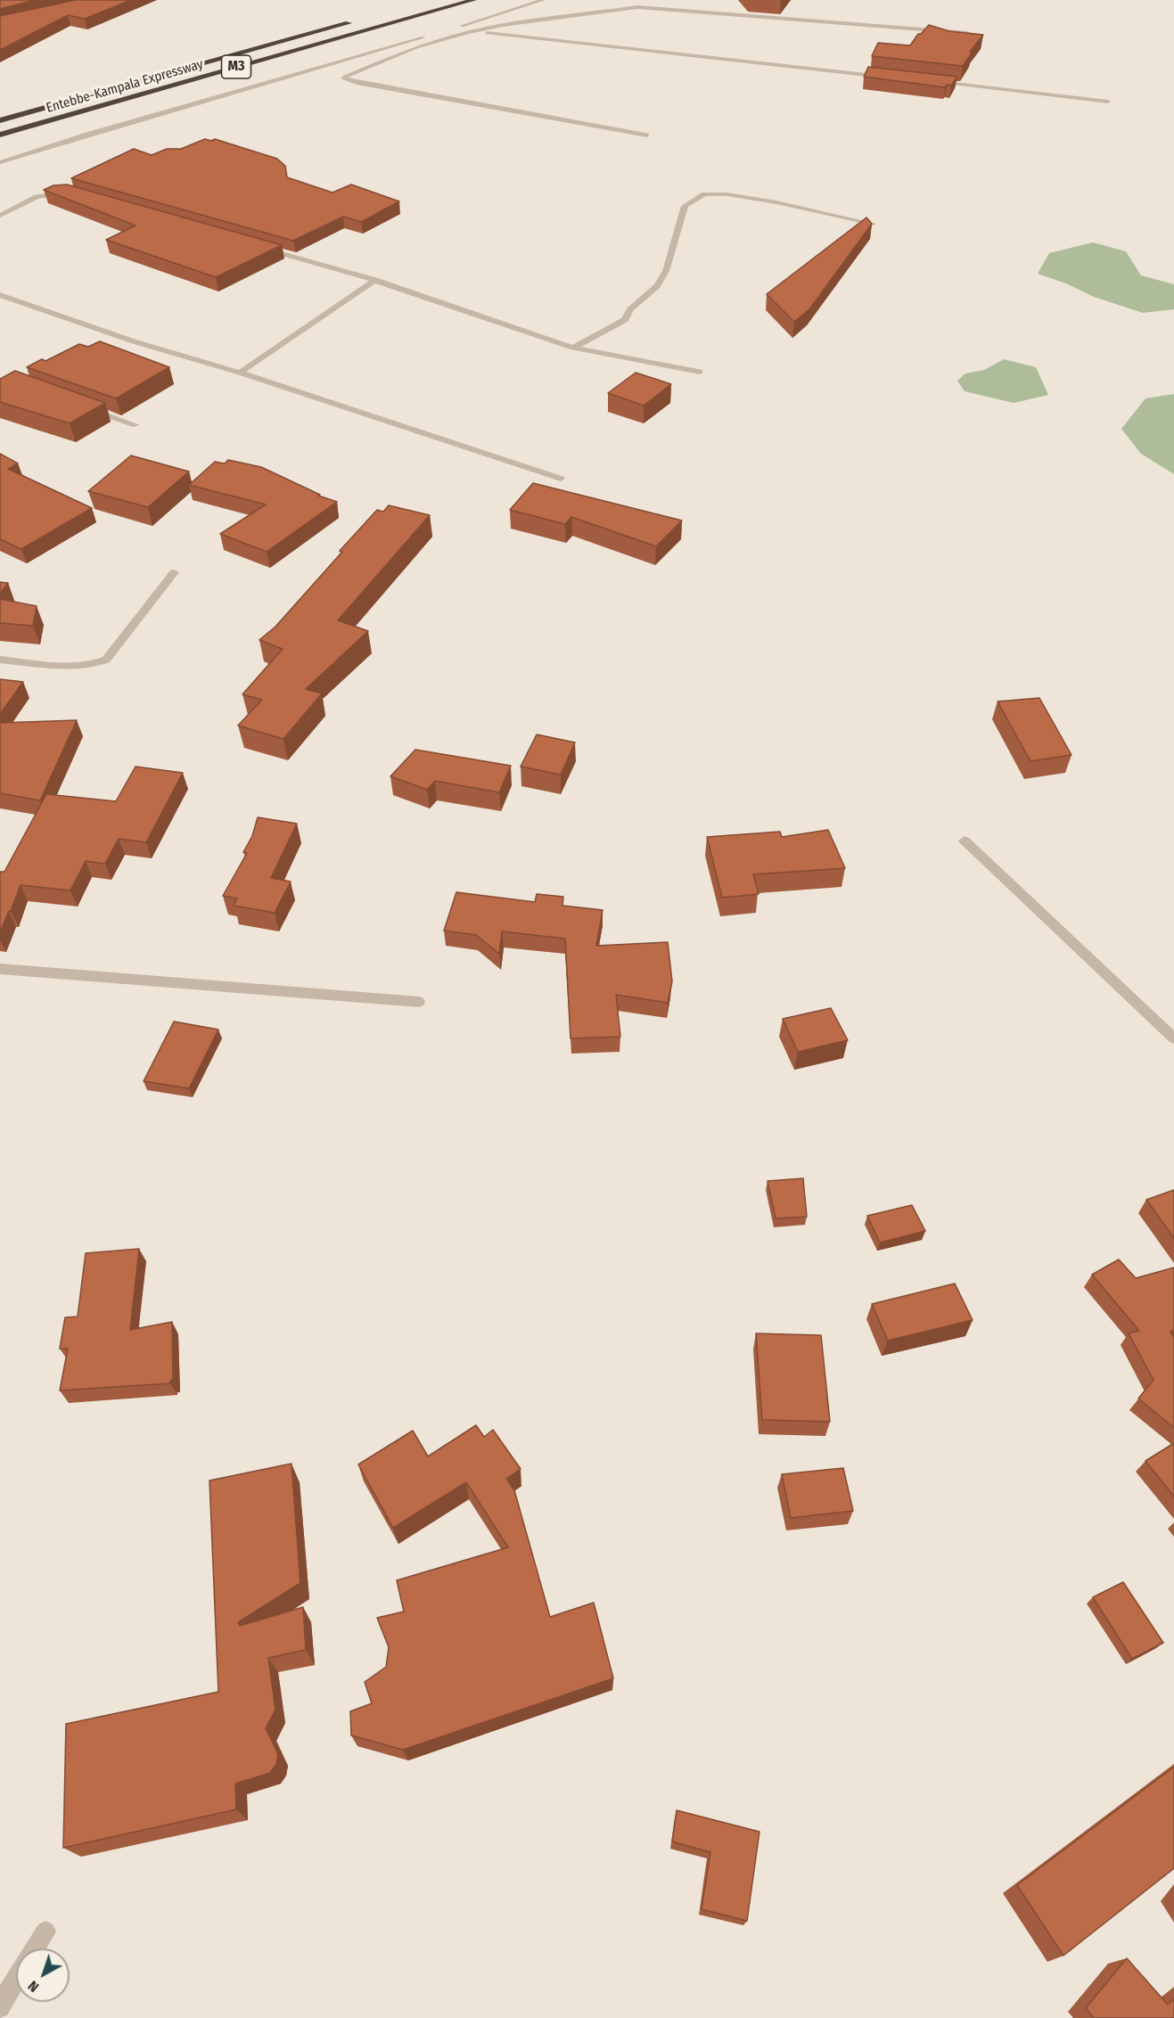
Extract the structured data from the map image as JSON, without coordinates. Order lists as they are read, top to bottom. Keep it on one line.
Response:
{"streets":{"highway":["M3","Entebbe-Kampala Expressway"]},"north":"bottom left"}
